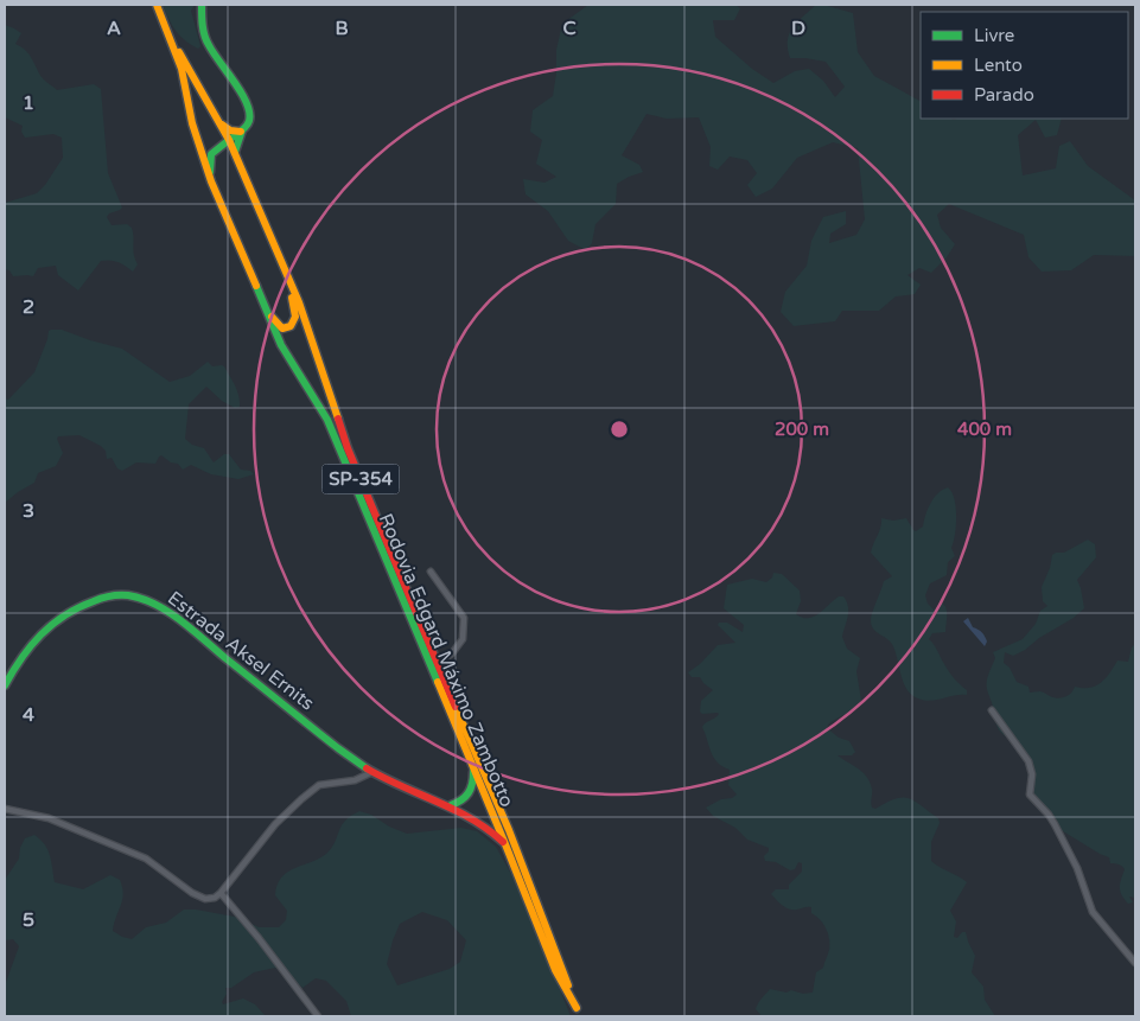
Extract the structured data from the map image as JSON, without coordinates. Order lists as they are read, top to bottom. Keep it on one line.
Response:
{"streets":{"main road":["SP-354","Estrada Aksel Ernits","Rodovia Edgard Máximo Zambotto"]},"crossings":[["Estrada Aksel Ernits","Rodovia Edgard Máximo Zambotto"]],"legend":["Livre","Lento","Parado"],"grid":{"columns":["A","B","C","D"],"rows":["1","2","3","4","5"]},"rings":["200 m","400 m"]}
